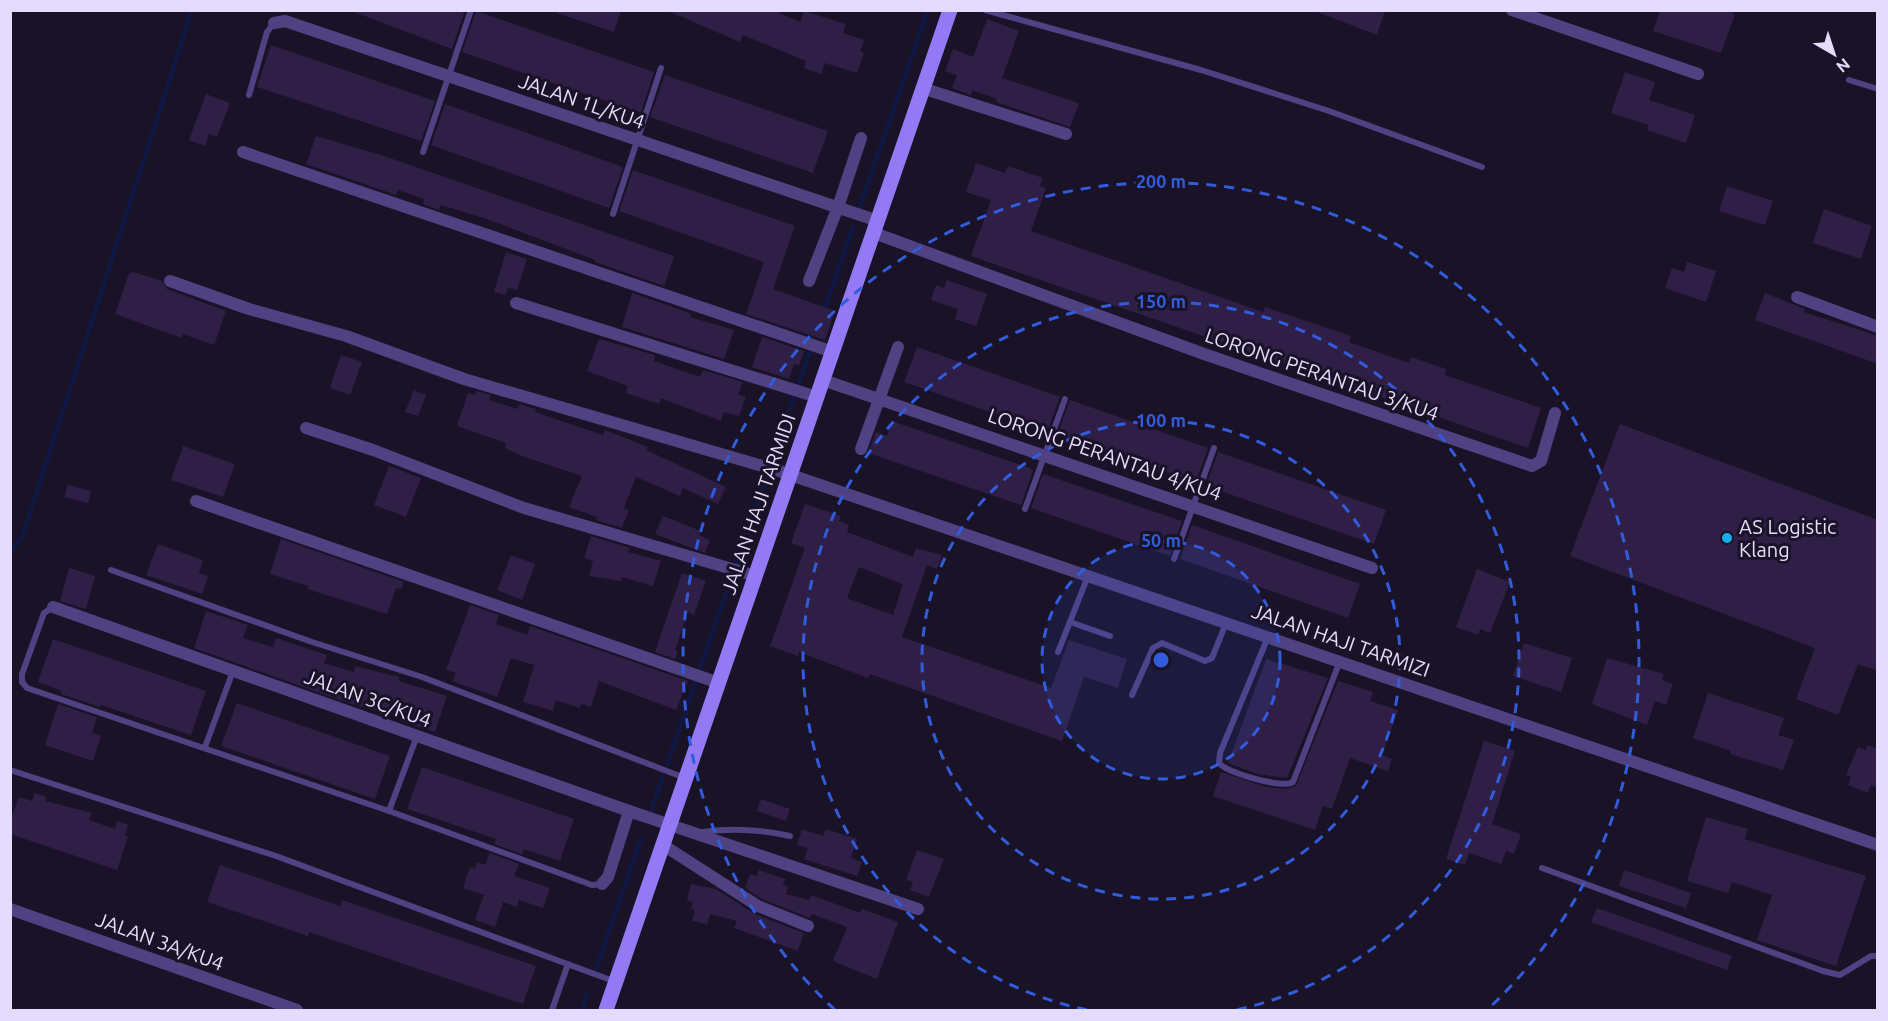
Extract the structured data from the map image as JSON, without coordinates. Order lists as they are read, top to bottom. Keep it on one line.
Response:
{"streets":{"street":["JALAN 1L/KU4","LORONG PERANTAU 3/KU4","LORONG PERANTAU 4/KU4","JALAN HAJI TARMIDI","JALAN HAJI TARMIZI","JALAN 3C/KU4","JALAN 3A/KU4"]},"crossings":[["JALAN 1L/KU4","LORONG PERANTAU 3/KU4"],["JALAN 1L/KU4","JALAN HAJI TARMIDI"],["LORONG PERANTAU 3/KU4","JALAN HAJI TARMIDI"],["LORONG PERANTAU 4/KU4","JALAN HAJI TARMIDI"],["JALAN HAJI TARMIDI","JALAN HAJI TARMIZI"],["JALAN HAJI TARMIDI","JALAN 3C/KU4"]],"places":["AS Logistic Klang"],"north":"bottom right","rings":["200 m","150 m","100 m","50 m"]}
